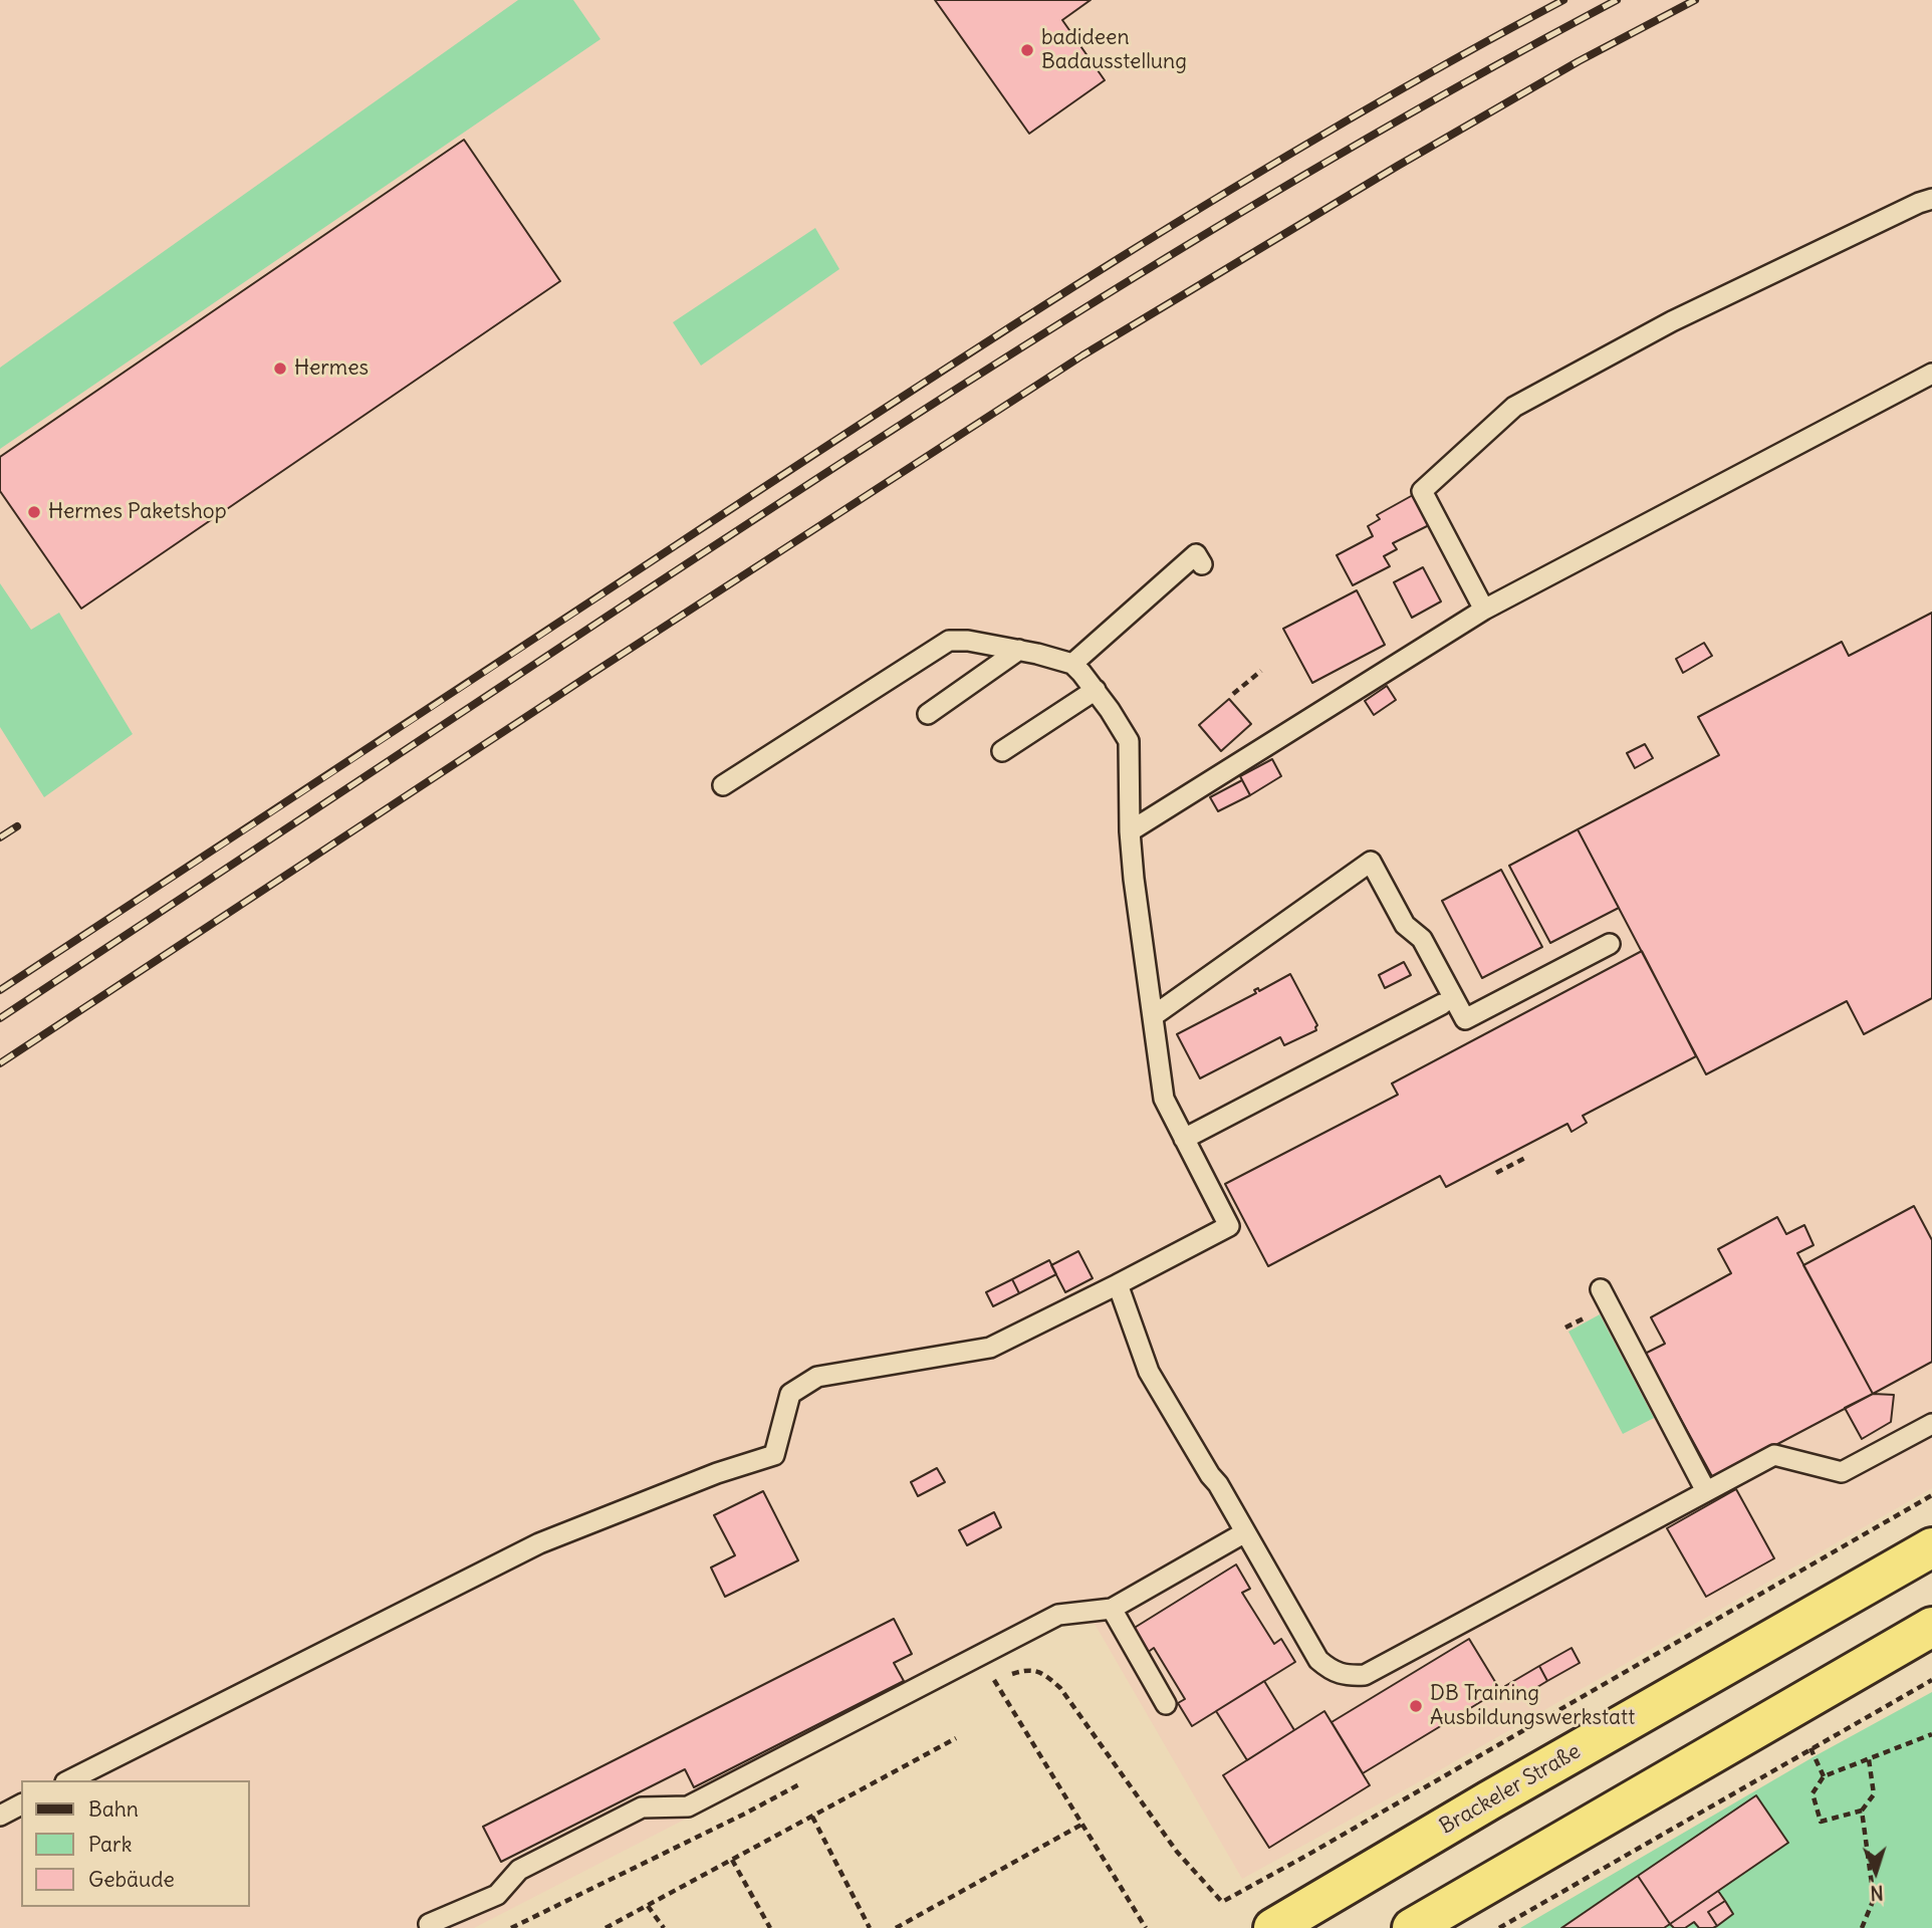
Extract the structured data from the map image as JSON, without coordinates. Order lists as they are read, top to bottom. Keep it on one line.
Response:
{"streets":{"highway":["Brackeler Straße"]},"places":["badideen Badausstellung","Hermes","Hermes Paketshop","DB Training Ausbildungswerkstatt"],"legend":["Bahn","Park","Gebäude"],"north":"bottom"}
